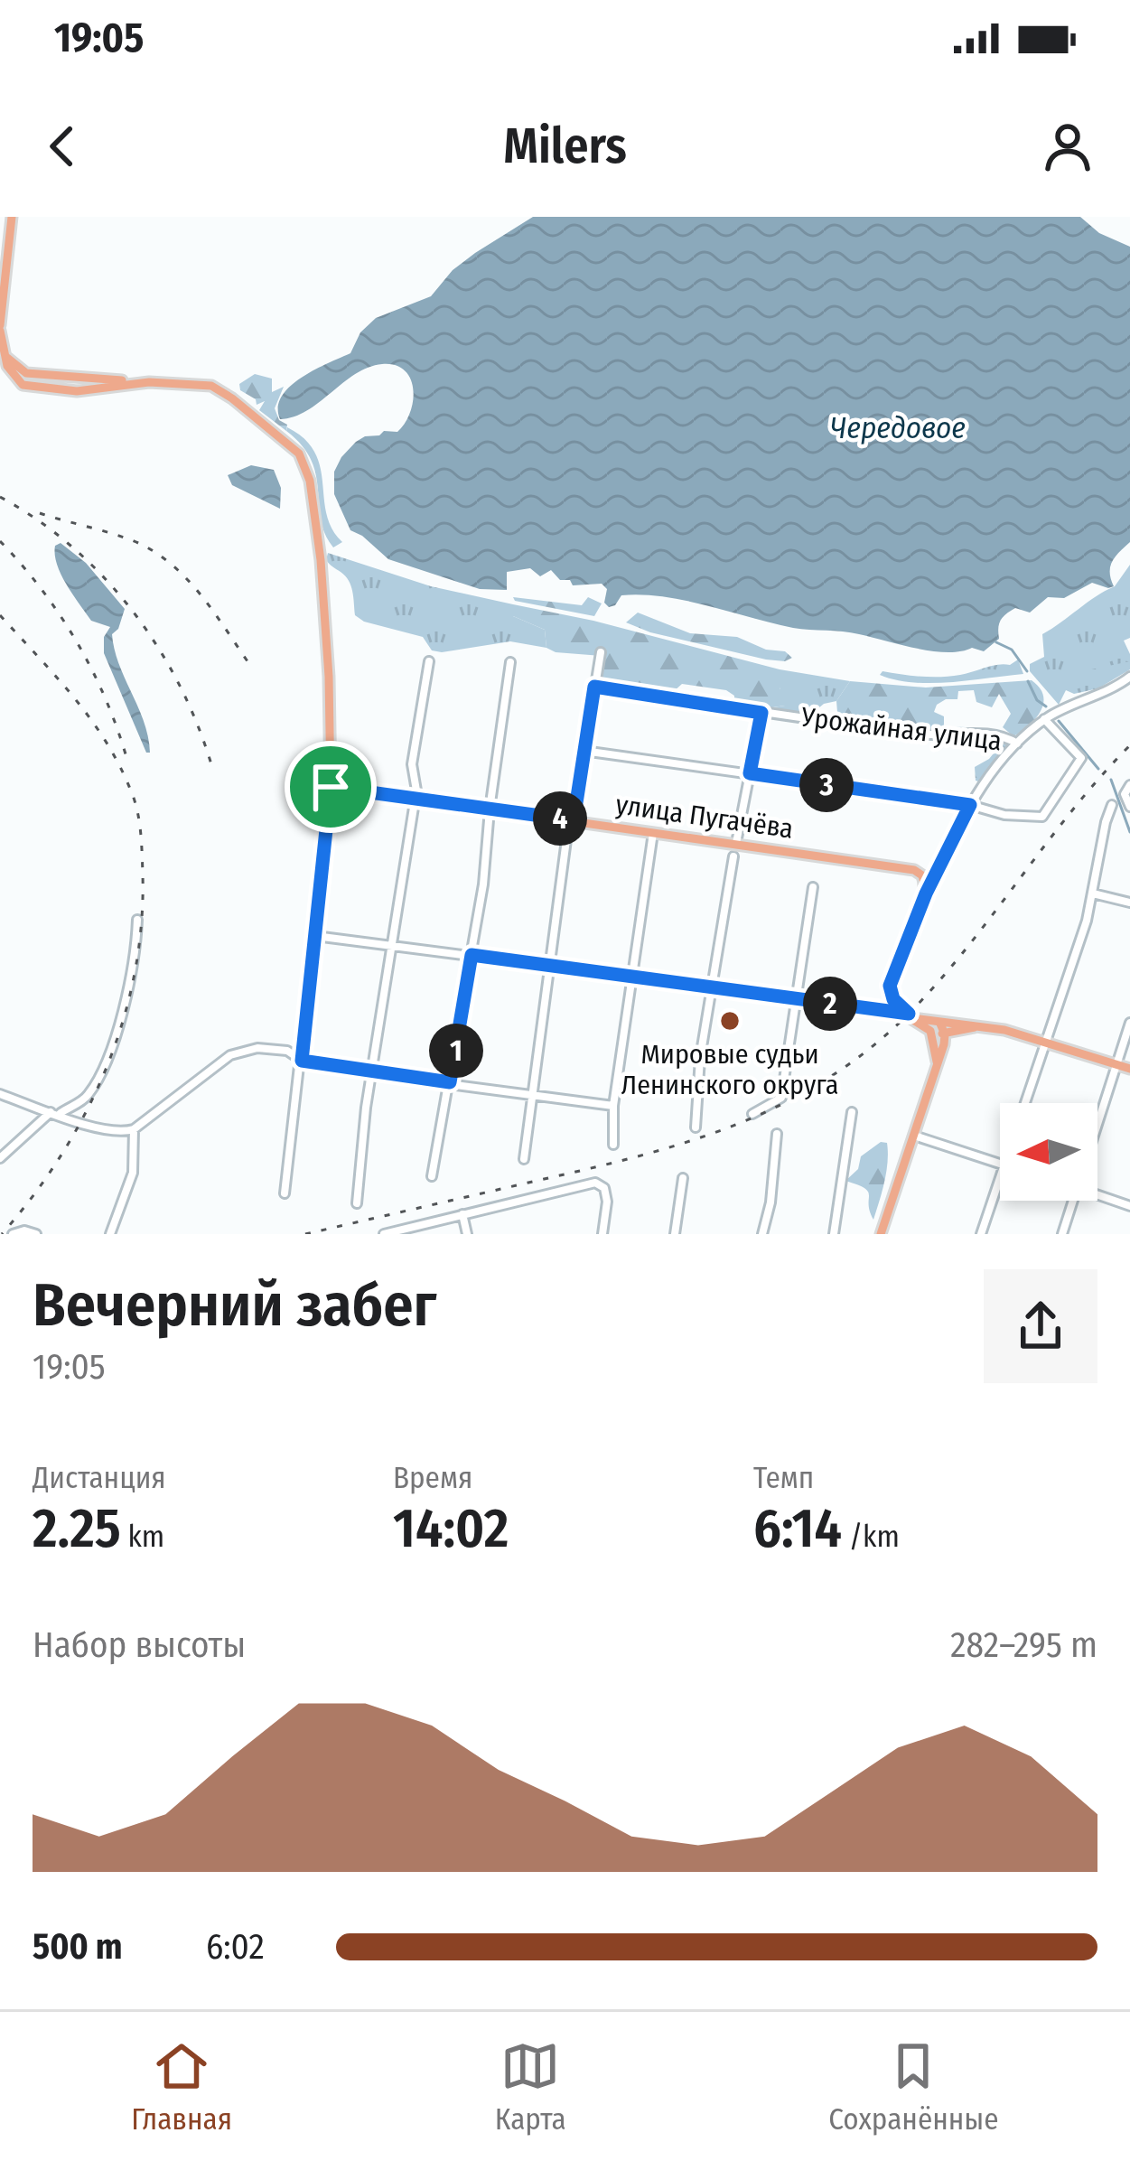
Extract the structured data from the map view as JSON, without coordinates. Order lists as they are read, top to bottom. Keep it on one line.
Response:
{"streets":{"main road":["улица Пугачёва"],"street":["Урожайная улица"]},"water":["Чередовое"],"places":["Мировые судьи Ленинского округа"],"north":"left","page":{"status":"19:05","header":"Milers","pins":["3","4","2","1"],"heading":["Вечерний забег","19:05"],"stats":[["Дистанция","2.25 km"],["Время","14:02"],["Темп","6:14 /km"]],"chart":["Набор высоты","282–295 m"],"list":[{"name":"500 m","note":"6:02"}],"tabs":["Главная","Карта","Сохранённые"]}}
